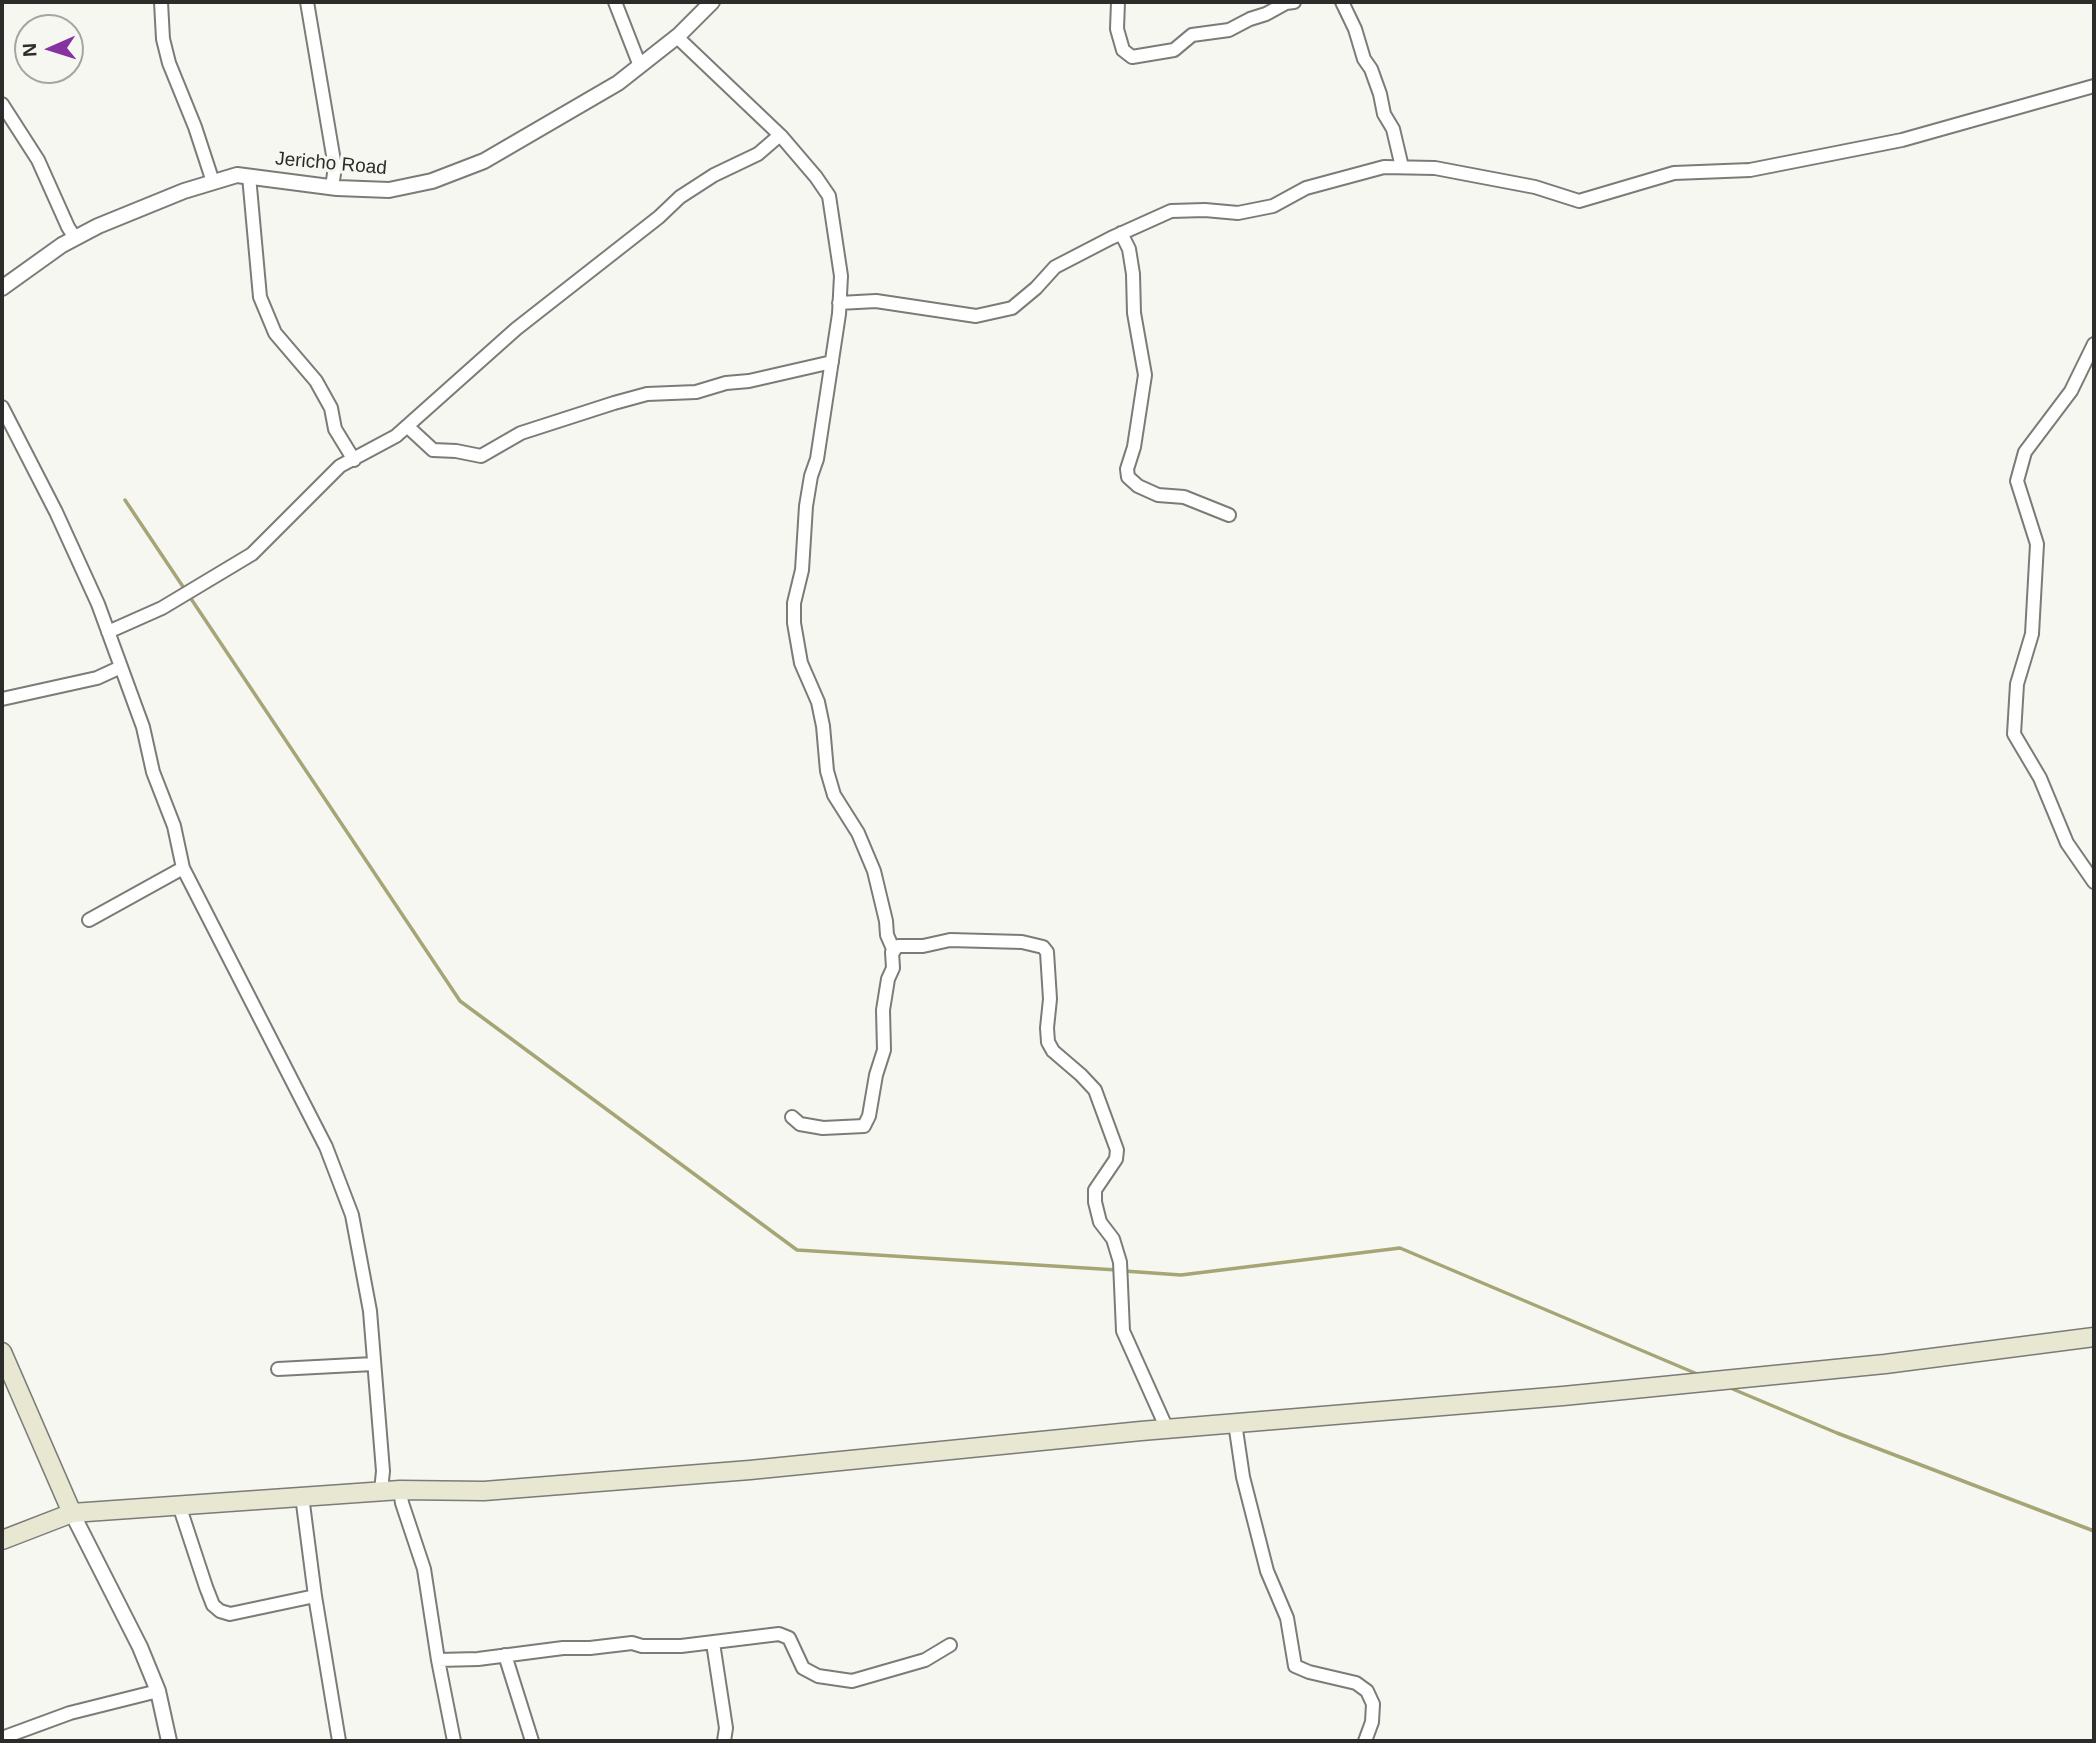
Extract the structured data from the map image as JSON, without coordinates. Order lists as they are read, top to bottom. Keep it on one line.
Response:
{"streets":{"street":["Jericho Road"]},"north":"left"}
